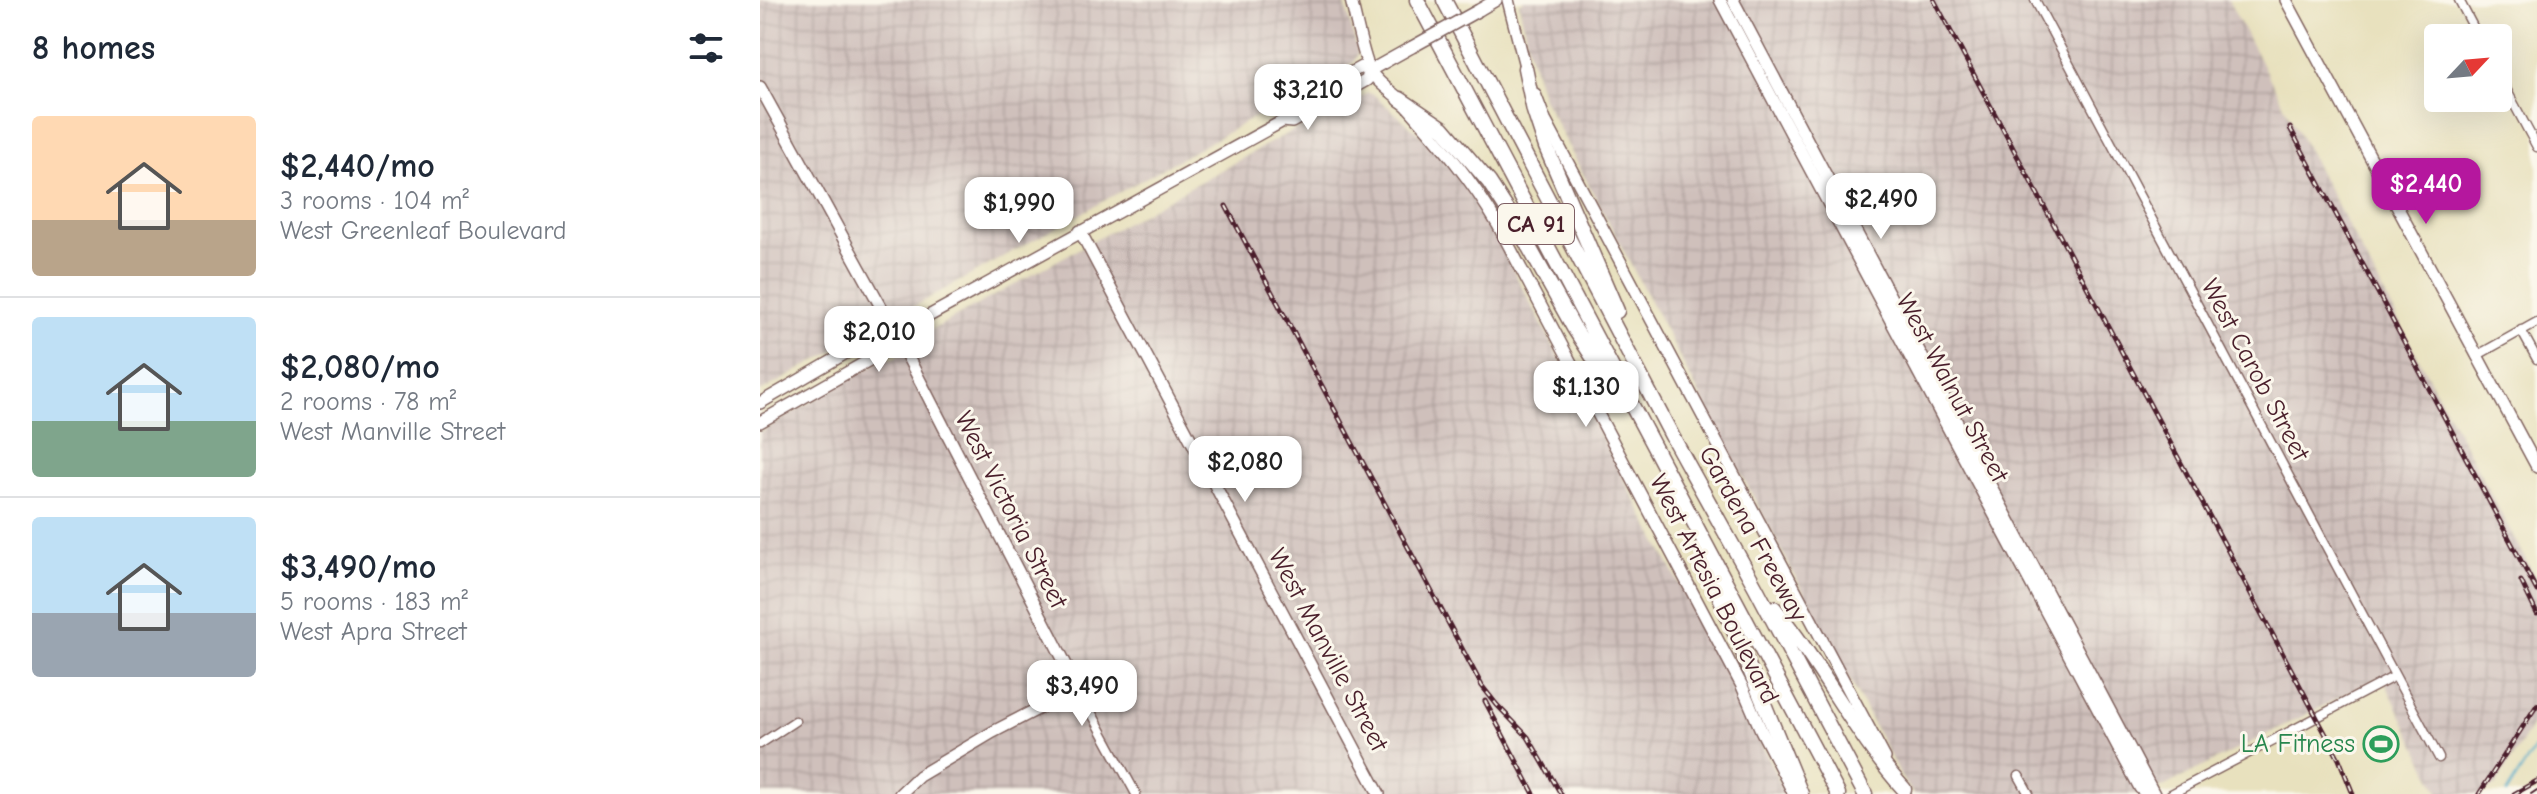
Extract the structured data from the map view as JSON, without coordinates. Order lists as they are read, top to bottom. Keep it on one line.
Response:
{"streets":{"highway":["CA 91","Gardena Freeway"],"main road":["West Walnut Street","West Victoria Street","West Artesia Boulevard","West Manville Street"],"street":["West Carob Street"]},"places":{"sports":["LA Fitness"]},"north":"top right","page":{"heading":"8 homes","price":["$3,210","$2,440","$2,490","$1,990","$2,010","$1,130","$2,080","$3,490"],"list":[{"name":"$2,440/mo","note":"3 rooms · 104 m² · West Greenleaf Boulevard"},{"name":"$2,080/mo","note":"2 rooms · 78 m² · West Manville Street"},{"name":"$3,490/mo","note":"5 rooms · 183 m² · West Apra Street"}]}}
